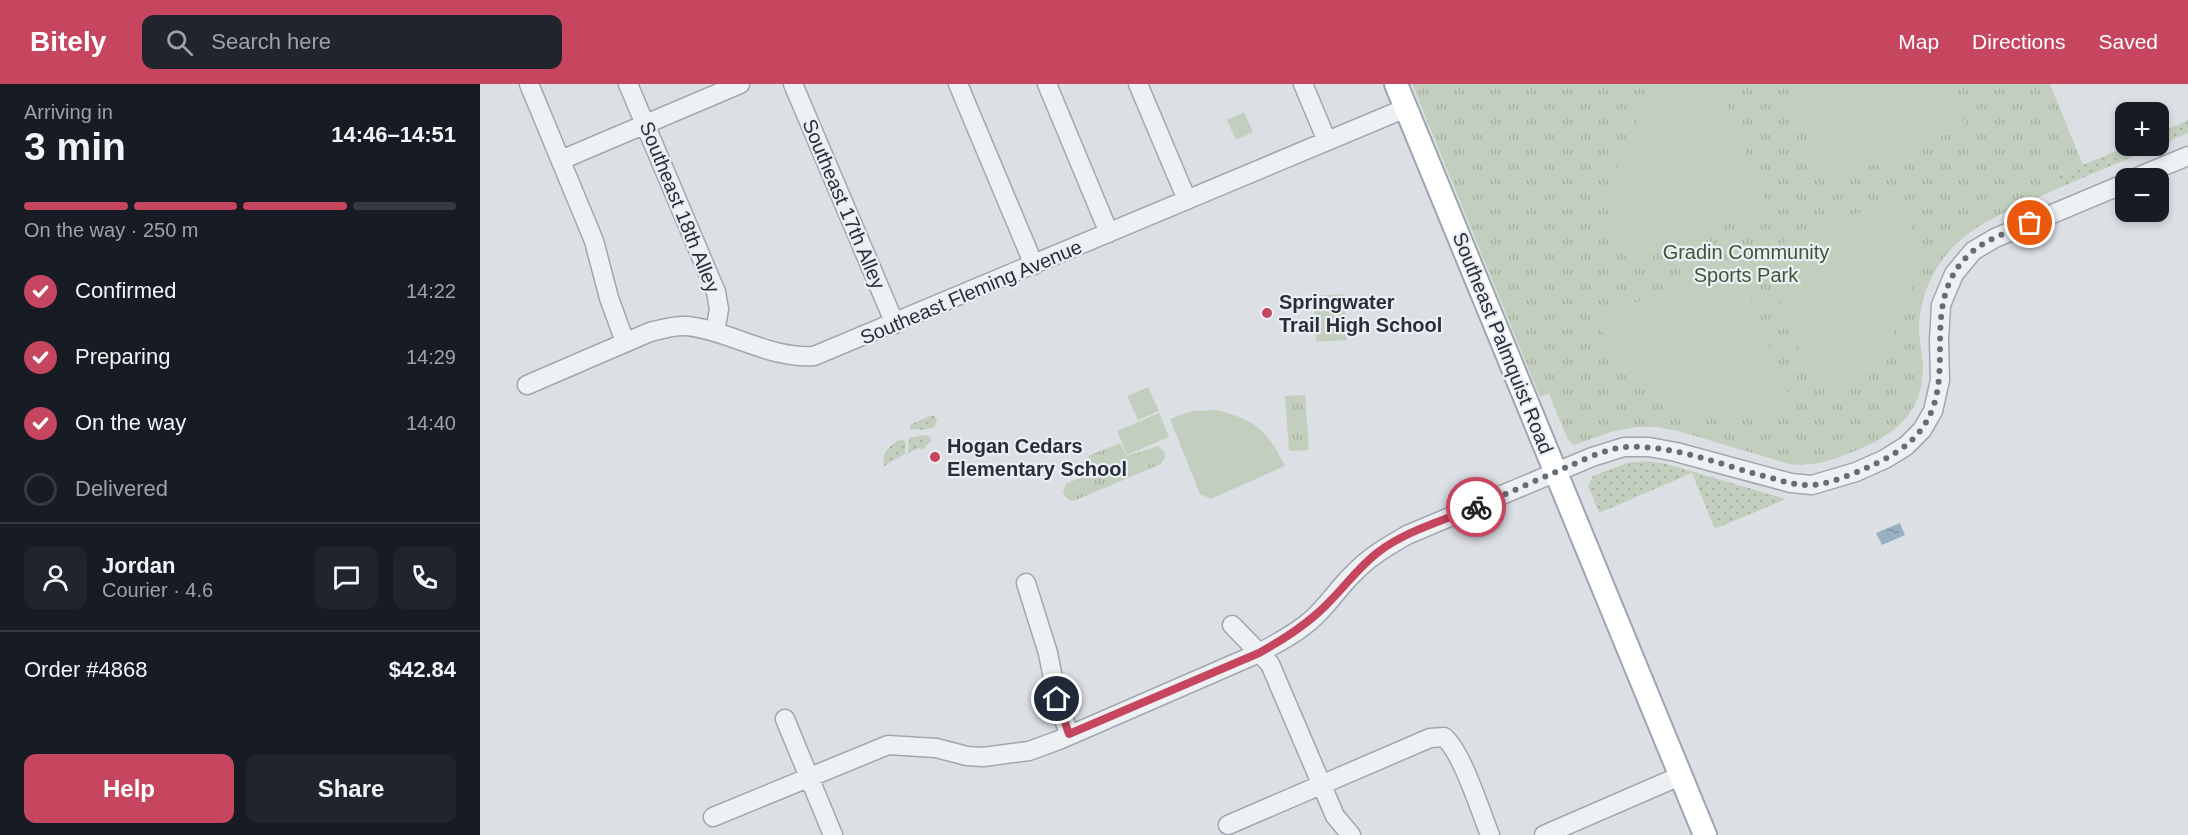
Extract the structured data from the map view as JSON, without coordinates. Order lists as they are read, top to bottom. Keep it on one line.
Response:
{"streets":{"main road":["Southeast Palmquist Road"],"street":["Southeast 17th Alley","Southeast 18th Alley","Southeast Fleming Avenue"]},"crossings":[["Southeast 17th Alley","Southeast Fleming Avenue"],["Southeast 18th Alley","Southeast Fleming Avenue"],["Southeast Fleming Avenue","Southeast Palmquist Road"]],"parks":["Gradin Community Sports Park"],"places":["Springwater Trail High School","Hogan Cedars Elementary School"],"page":{"header":"Bitely","search":"Search here","nav":["Map","Directions","Saved"],"heading":["3 min","Arriving in","14:46–14:51"],"panel":["Jordan","Courier · 4.6","Order #4868","$42.84"],"map_buttons":["+","−"],"bar":"On the way · 250 m","list":[["Confirmed","14:22"],["Preparing","14:29"],["On the way","14:40"],"Delivered"],"buttons":["Help","Share"]}}
